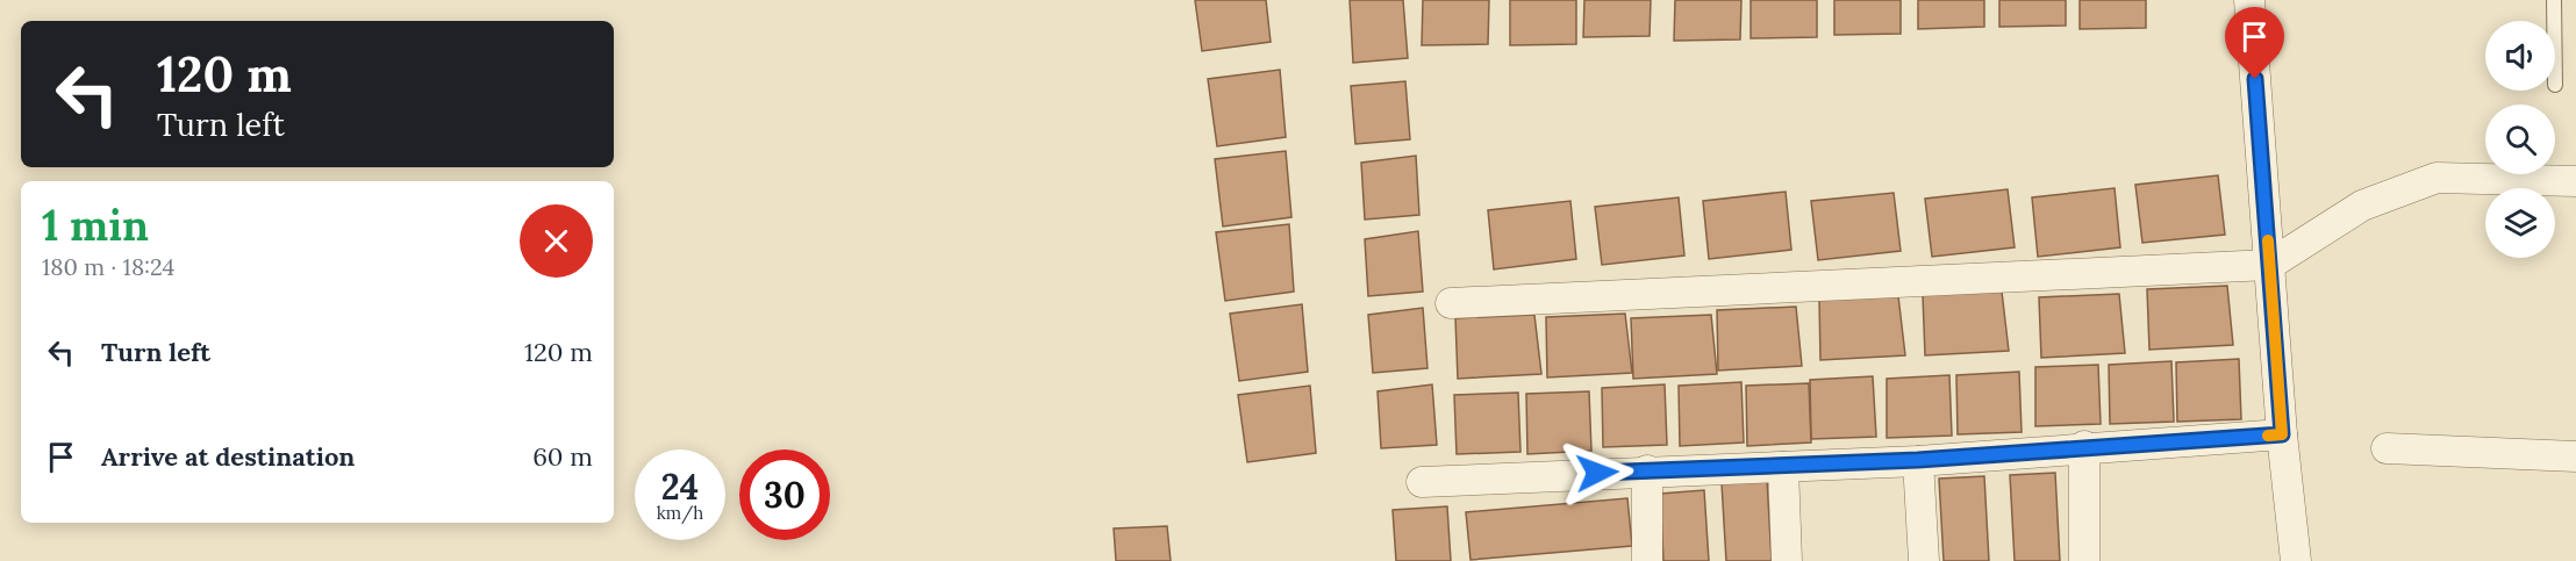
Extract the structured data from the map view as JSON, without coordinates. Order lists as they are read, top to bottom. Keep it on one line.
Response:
{"page":{"turn":["120 m","Turn left"],"heading":["1 min","180 m · 18:24"],"list":[{"name":"Turn left","value":"120 m"},{"name":"Arrive at destination","value":"60 m"}],"speed":"24 km/h","limit":"30"}}
